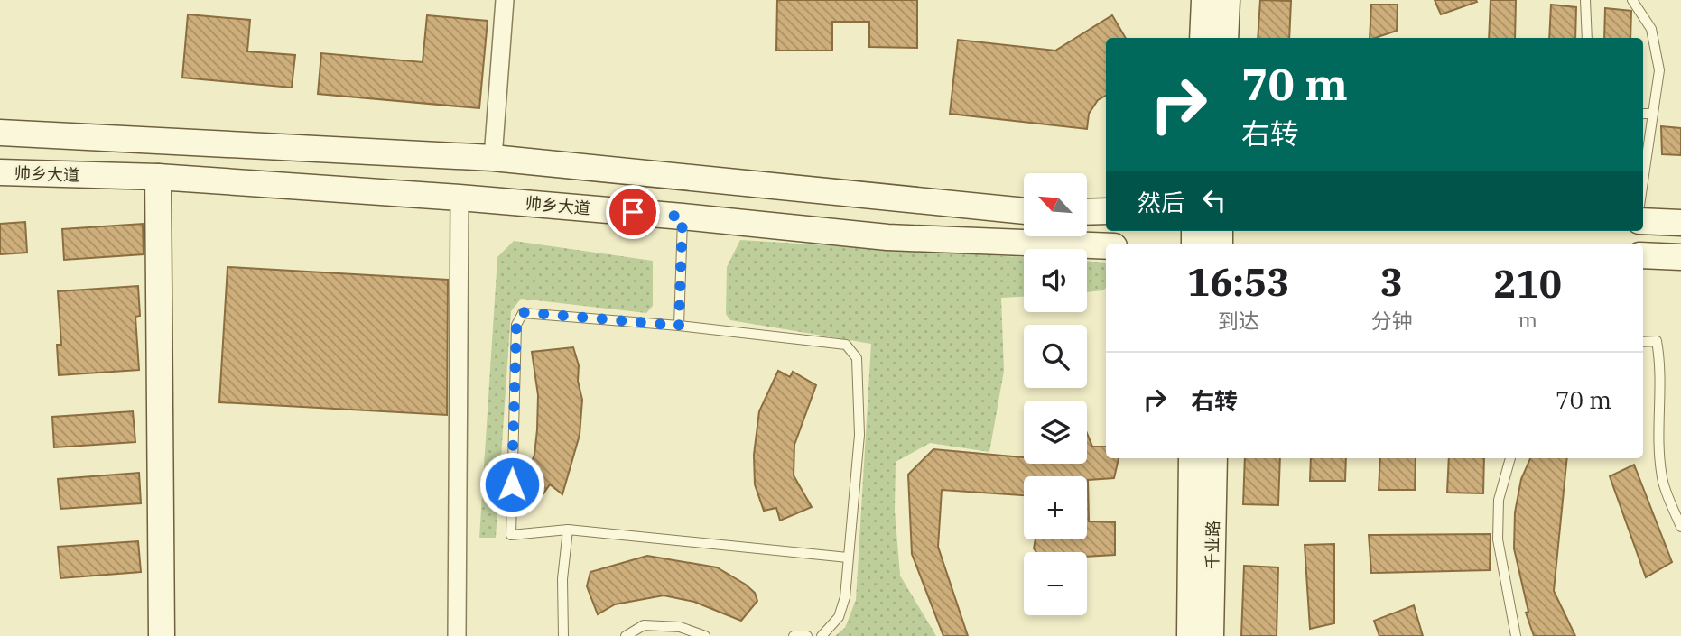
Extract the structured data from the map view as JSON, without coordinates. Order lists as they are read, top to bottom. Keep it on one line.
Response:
{"streets":{"main road":["帅乡大道","千业路"]},"north":"top left","page":{"turn":["70 m","右转"],"then":"然后","map_buttons":["+","−"],"eta":["16:53","到达","3","分钟","210","m"],"list":[{"name":"右转","value":"70 m"}]}}
